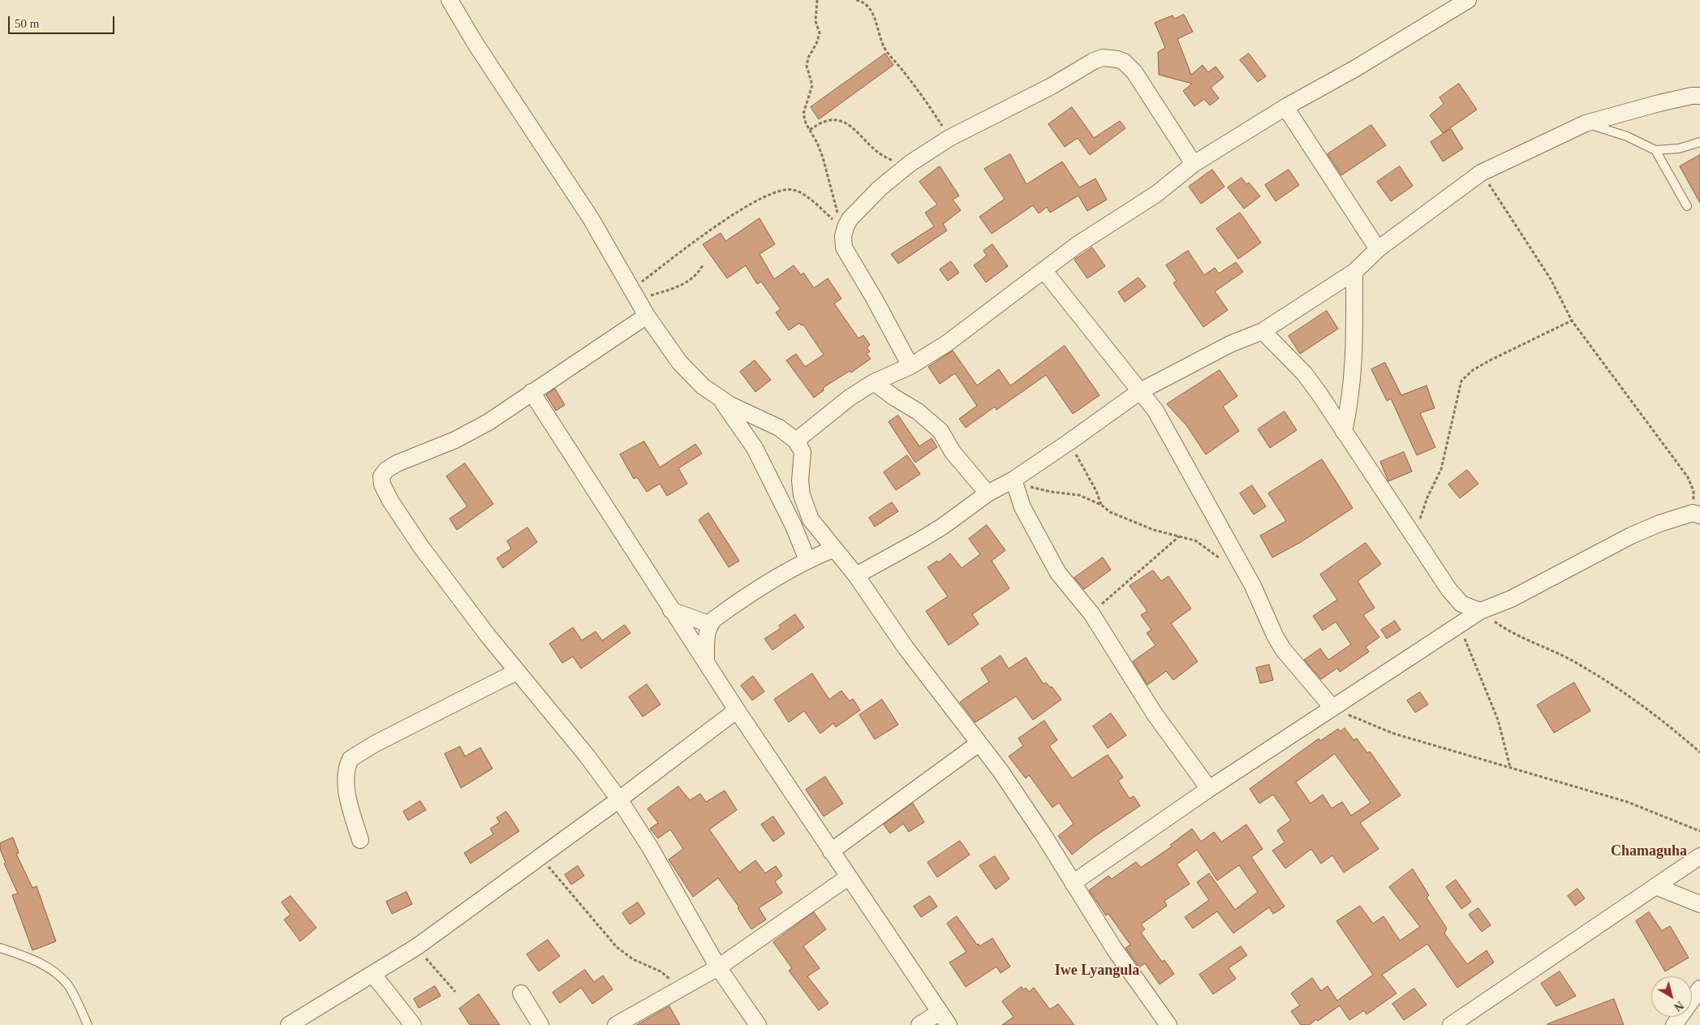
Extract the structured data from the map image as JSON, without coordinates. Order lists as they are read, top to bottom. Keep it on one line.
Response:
{"districts":["Chamaguha","Iwe Lyangula"],"scale_bar":"50 m","north":"bottom right"}
